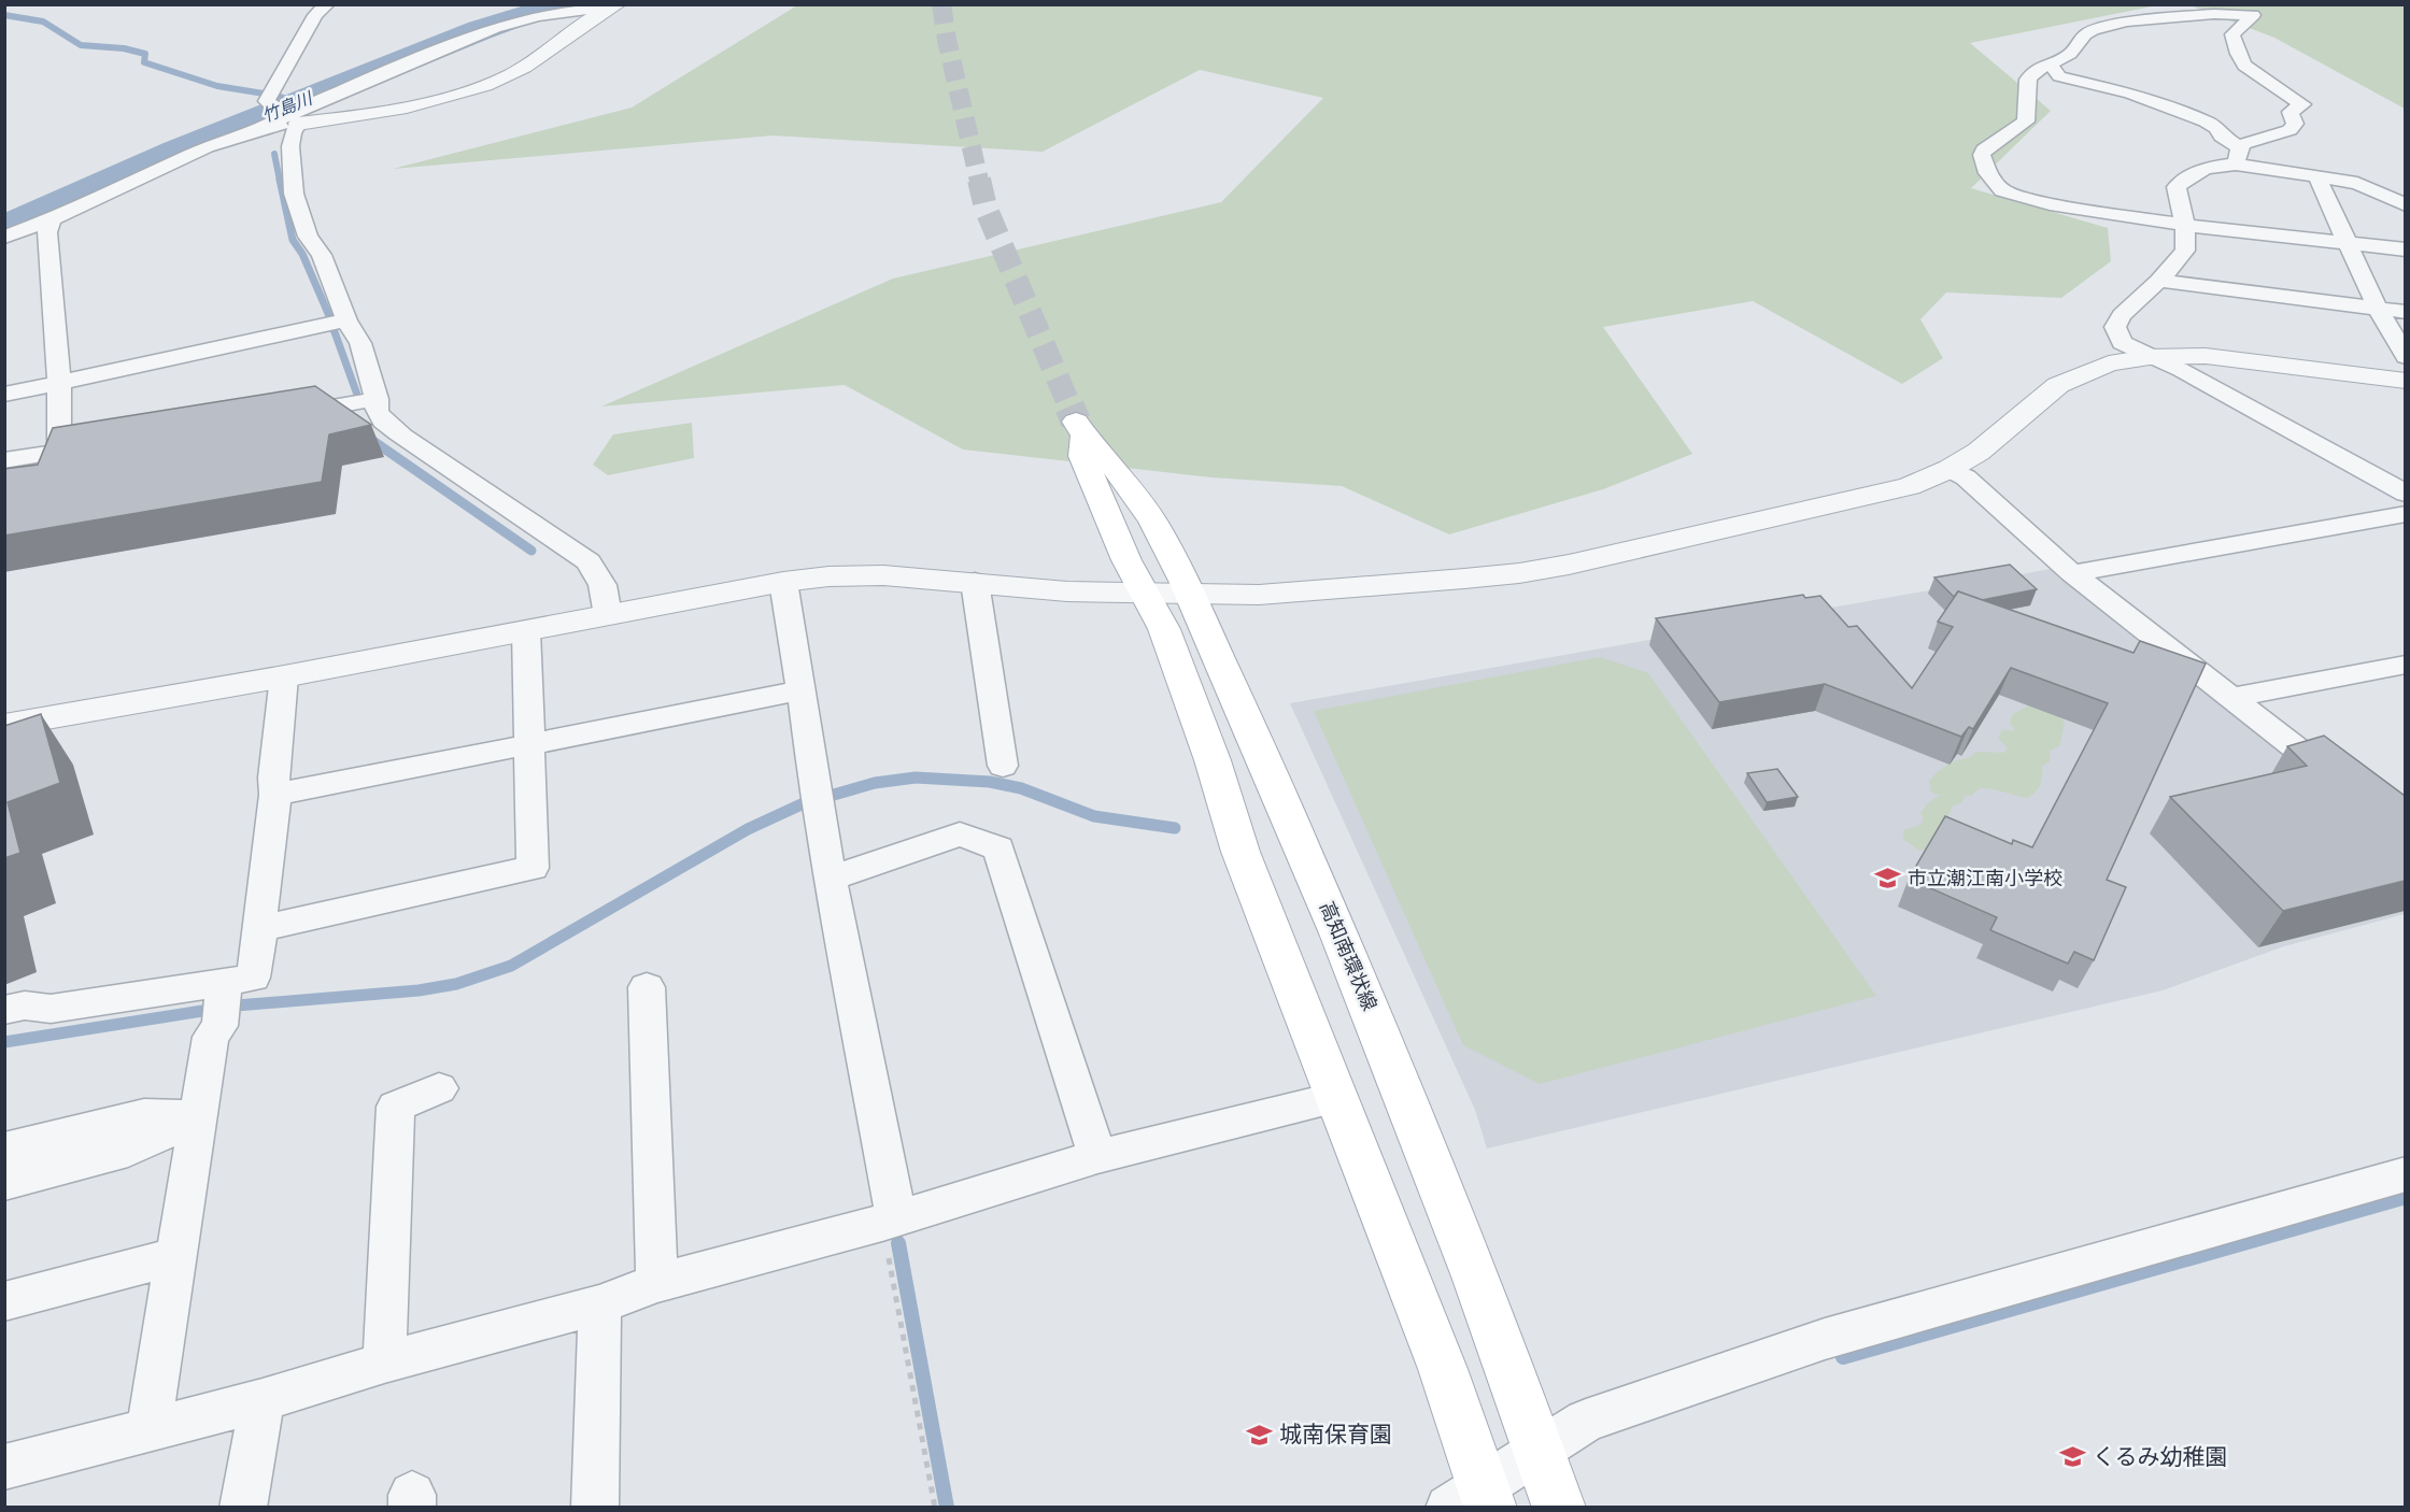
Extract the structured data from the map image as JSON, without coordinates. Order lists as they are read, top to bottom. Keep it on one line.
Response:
{"streets":{"main road":["高知南環状線"]},"water":["竹島川"],"places":{"school or university":["市立潮江南小学校","城南保育園","くるみ幼稚園"]}}
